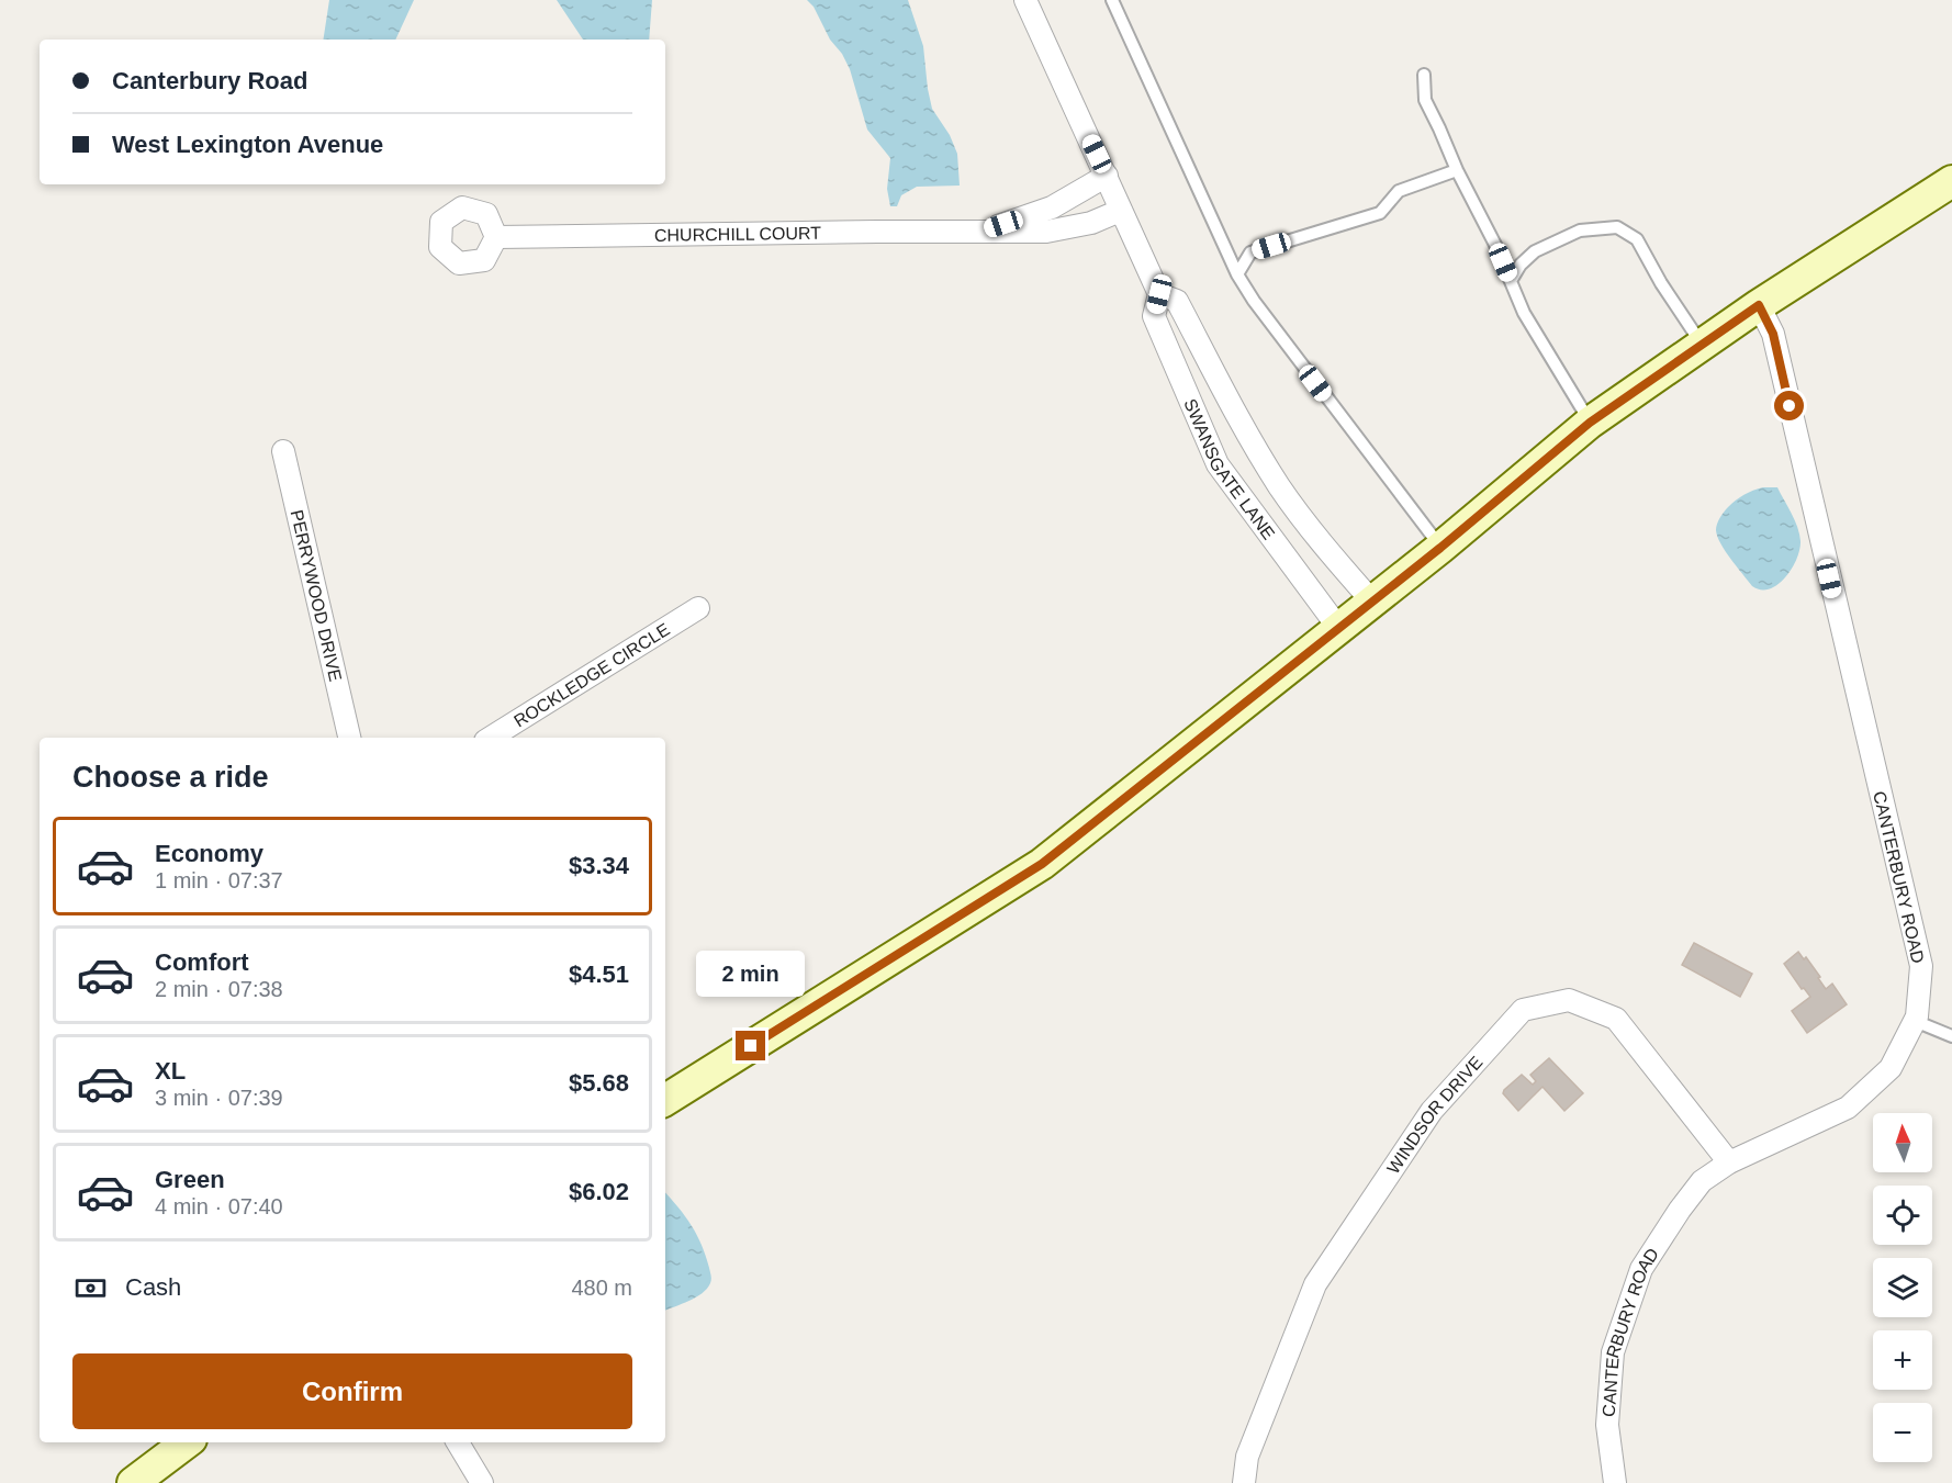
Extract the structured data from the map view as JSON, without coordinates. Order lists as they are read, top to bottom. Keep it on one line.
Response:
{"streets":{"street":["CHURCHILL COURT","SWANSGATE LANE","PERRYWOOD DRIVE","ROCKLEDGE CIRCLE","CANTERBURY ROAD","WINDSOR DRIVE"]},"crossings":[["CHURCHILL COURT","SWANSGATE LANE"],["CANTERBURY ROAD","WINDSOR DRIVE"]],"north":"top","page":{"banner":["Canterbury Road","West Lexington Avenue"],"heading":"Choose a ride","list":[{"name":"Economy","note":"1 min · 07:37","value":"$3.34"},{"name":"Comfort","note":"2 min · 07:38","value":"$4.51"},{"name":"XL","note":"3 min · 07:39","value":"$5.68"},{"name":"Green","note":"4 min · 07:40","value":"$6.02"}],"bubble":"2 min","map_buttons":["+","−"],"pay":["Cash","480 m"],"buttons":"Confirm"}}
